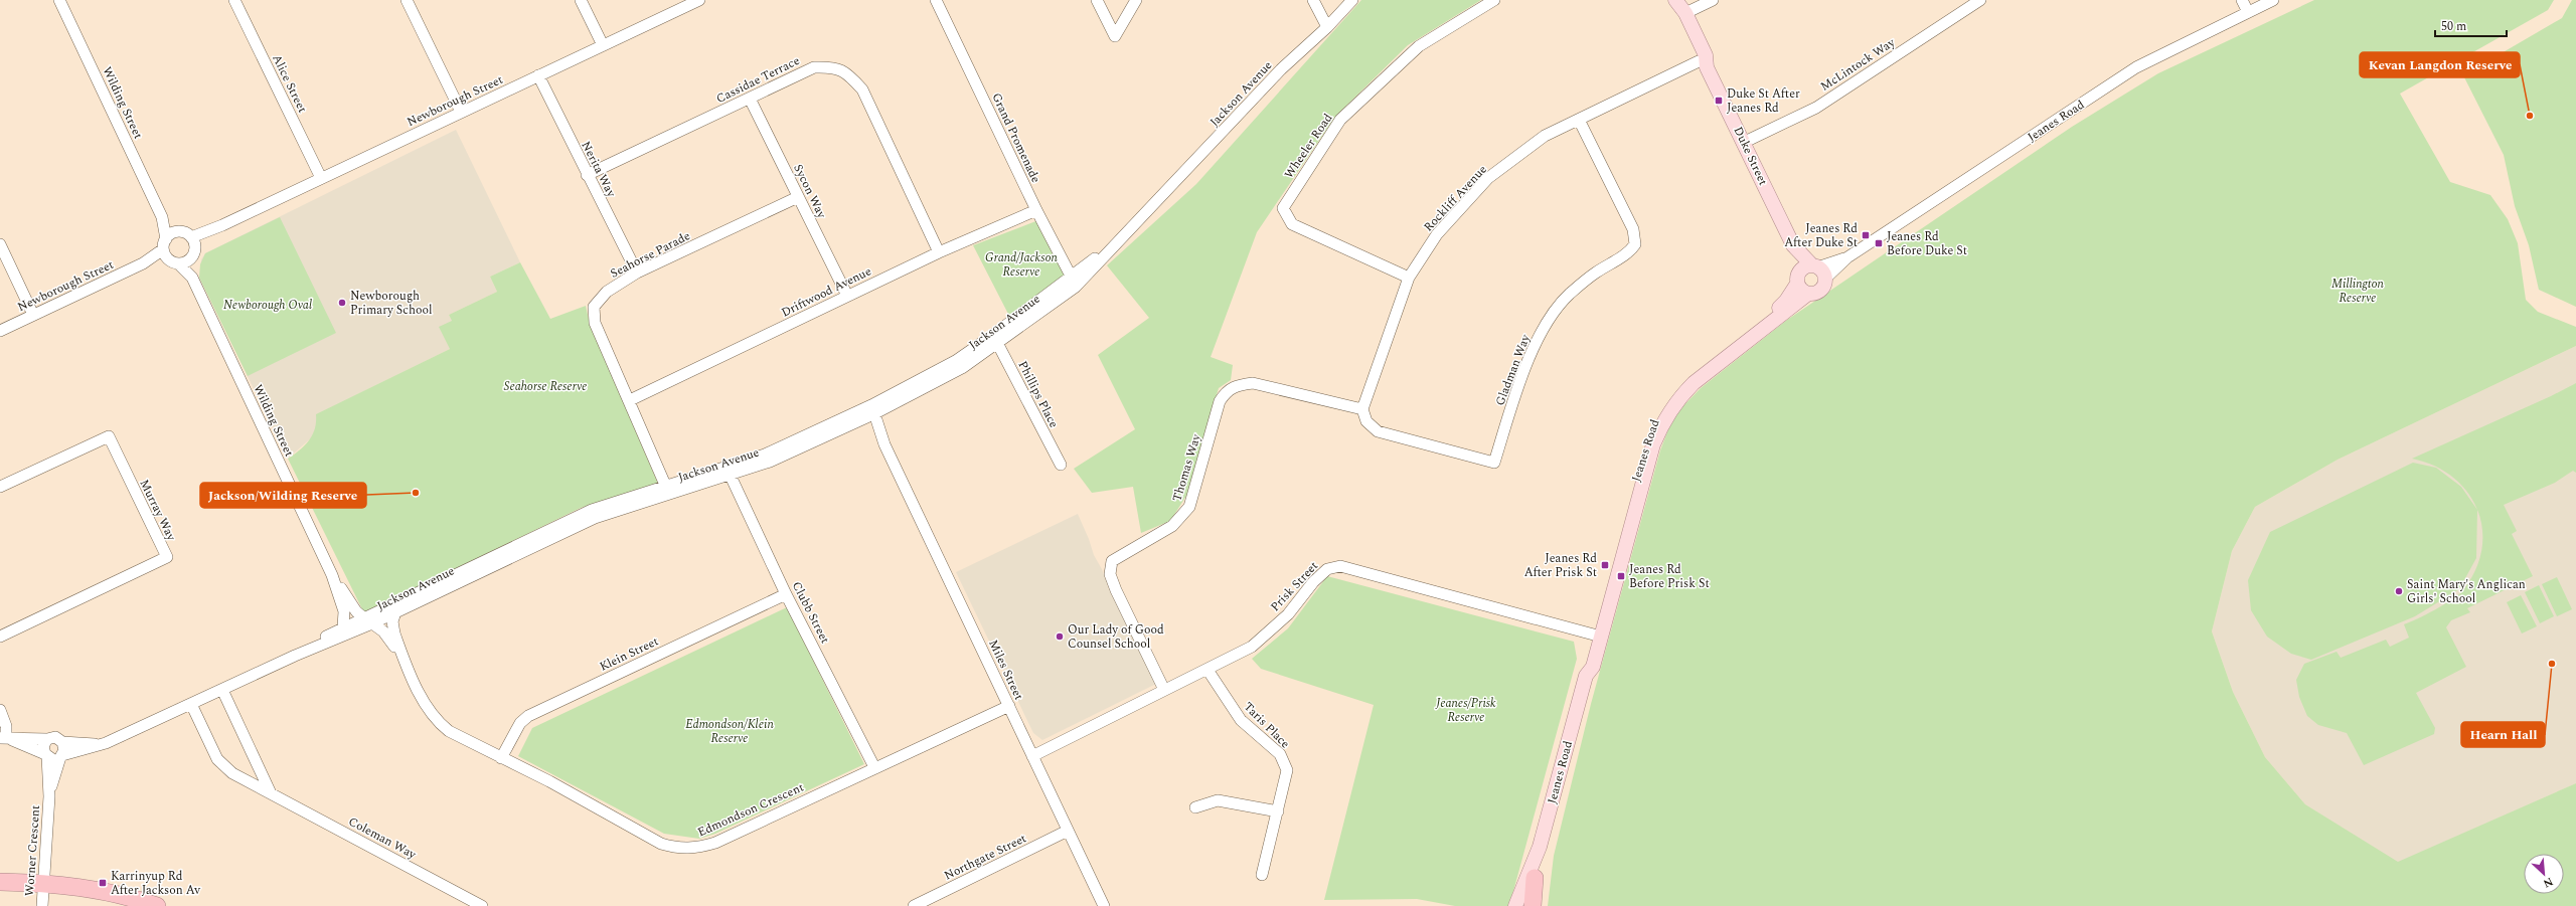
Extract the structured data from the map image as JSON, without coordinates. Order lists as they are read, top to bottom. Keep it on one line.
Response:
{"streets":{"main road":["Jeanes Road","Duke Street"],"street":["McLintock Way","Cassidae Terrace","Alice Street","Jackson Avenue","Newborough Street","Wilding Street","Grand Promenade","Wheeler Road","Nerita Way","Sycon Way","Rockliff Avenue","Seahorse Parade","Driftwood Avenue","Gladman Way","Phillips Place","Thomas Way","Murray Way","Prisk Street","Clubb Street","Klein Street","Miles Street","Taris Place","Edmondson Crescent","Coleman Way","Worner Crescent","Northgate Street"]},"crossings":[["McLintock Way","Duke Street"],["Cassidae Terrace","Nerita Way"],["Cassidae Terrace","Sycon Way"],["Cassidae Terrace","Driftwood Avenue"],["Alice Street","Newborough Street"],["Jackson Avenue","Wilding Street"],["Jackson Avenue","Grand Promenade"],["Jackson Avenue","Seahorse Parade"],["Jackson Avenue","Phillips Place"],["Jackson Avenue","Clubb Street"],["Jackson Avenue","Miles Street"],["Jackson Avenue","Edmondson Crescent"],["Jackson Avenue","Coleman Way"],["Jackson Avenue","Worner Crescent"],["Newborough Street","Wilding Street"],["Newborough Street","Nerita Way"],["Wilding Street","Edmondson Crescent"],["Jeanes Road","Duke Street"],["Jeanes Road","Prisk Street"],["Grand Promenade","Driftwood Avenue"],["Wheeler Road","Rockliff Avenue"],["Duke Street","Rockliff Avenue"],["Nerita Way","Seahorse Parade"],["Sycon Way","Seahorse Parade"],["Sycon Way","Driftwood Avenue"],["Rockliff Avenue","Gladman Way"],["Rockliff Avenue","Thomas Way"],["Seahorse Parade","Driftwood Avenue"],["Gladman Way","Thomas Way"],["Thomas Way","Prisk Street"],["Prisk Street","Miles Street"],["Prisk Street","Taris Place"],["Clubb Street","Klein Street"],["Clubb Street","Edmondson Crescent"],["Klein Street","Edmondson Crescent"],["Miles Street","Edmondson Crescent"],["Miles Street","Northgate Street"]],"parks":["Grand/Jackson Reserve","Millington Reserve","Newborough Oval","Seahorse Reserve","Jeanes/Prisk Reserve","Edmondson/Klein Reserve"],"places":{"transit":["Duke St After Jeanes Rd","Jeanes Rd After Duke St","Jeanes Rd Before Duke St","Jeanes Rd After Prisk St","Jeanes Rd Before Prisk St","Karrinyup Rd After Jackson Av"],"other":["Kevan Langdon Reserve","Newborough Primary School","Jackson/Wilding Reserve","Saint Mary's Anglican Girls' School","Our Lady of Good Counsel School","Hearn Hall"]},"scale_bar":"50 m","north":"bottom right"}
